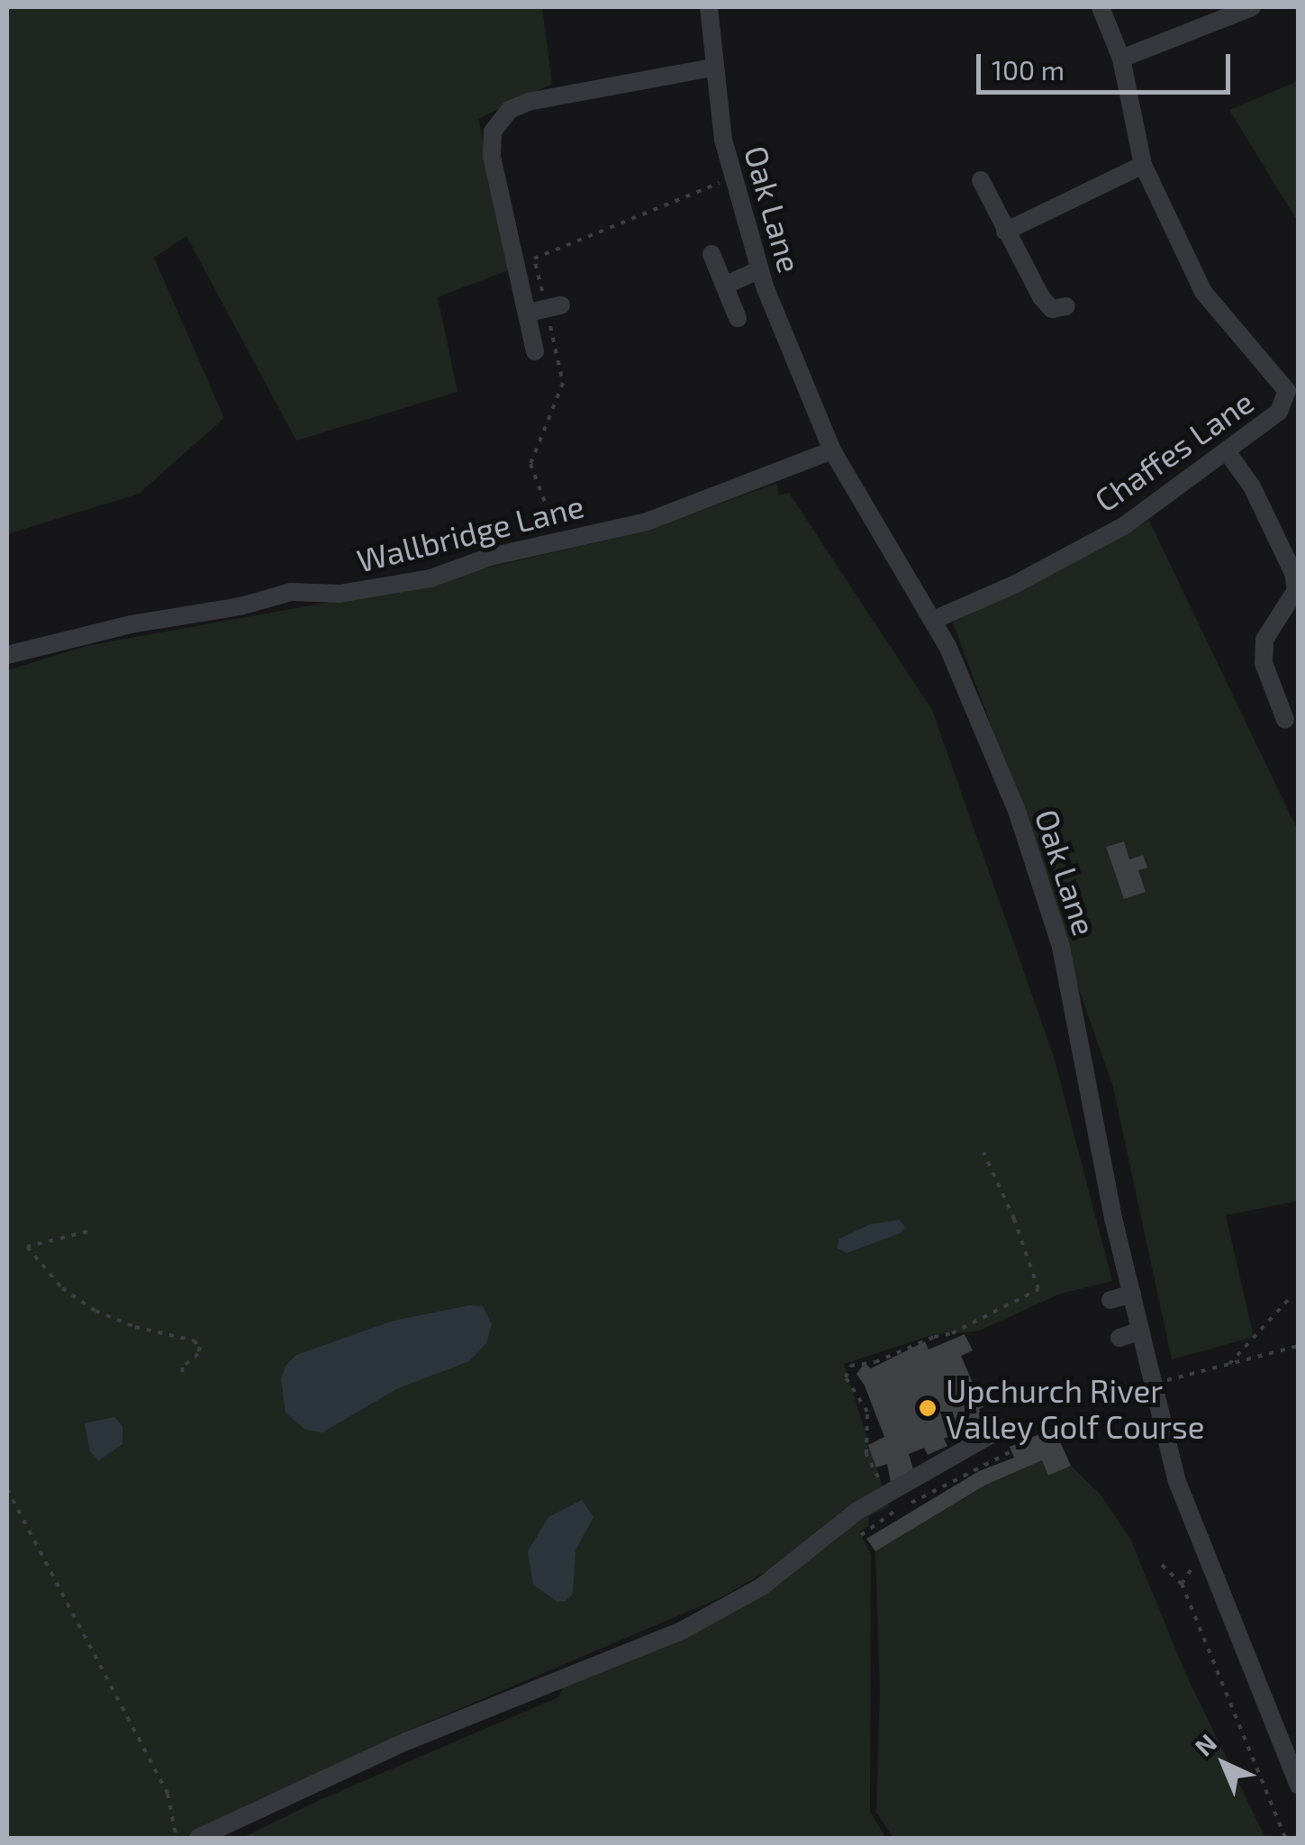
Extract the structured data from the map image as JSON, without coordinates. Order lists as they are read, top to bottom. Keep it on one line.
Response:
{"streets":{"street":["Oak Lane","Chaffes Lane","Wallbridge Lane"]},"crossings":[["Oak Lane","Chaffes Lane"],["Oak Lane","Wallbridge Lane"]],"places":["Upchurch River Valley Golf Course"],"scale_bar":"100 m","north":"top left"}
